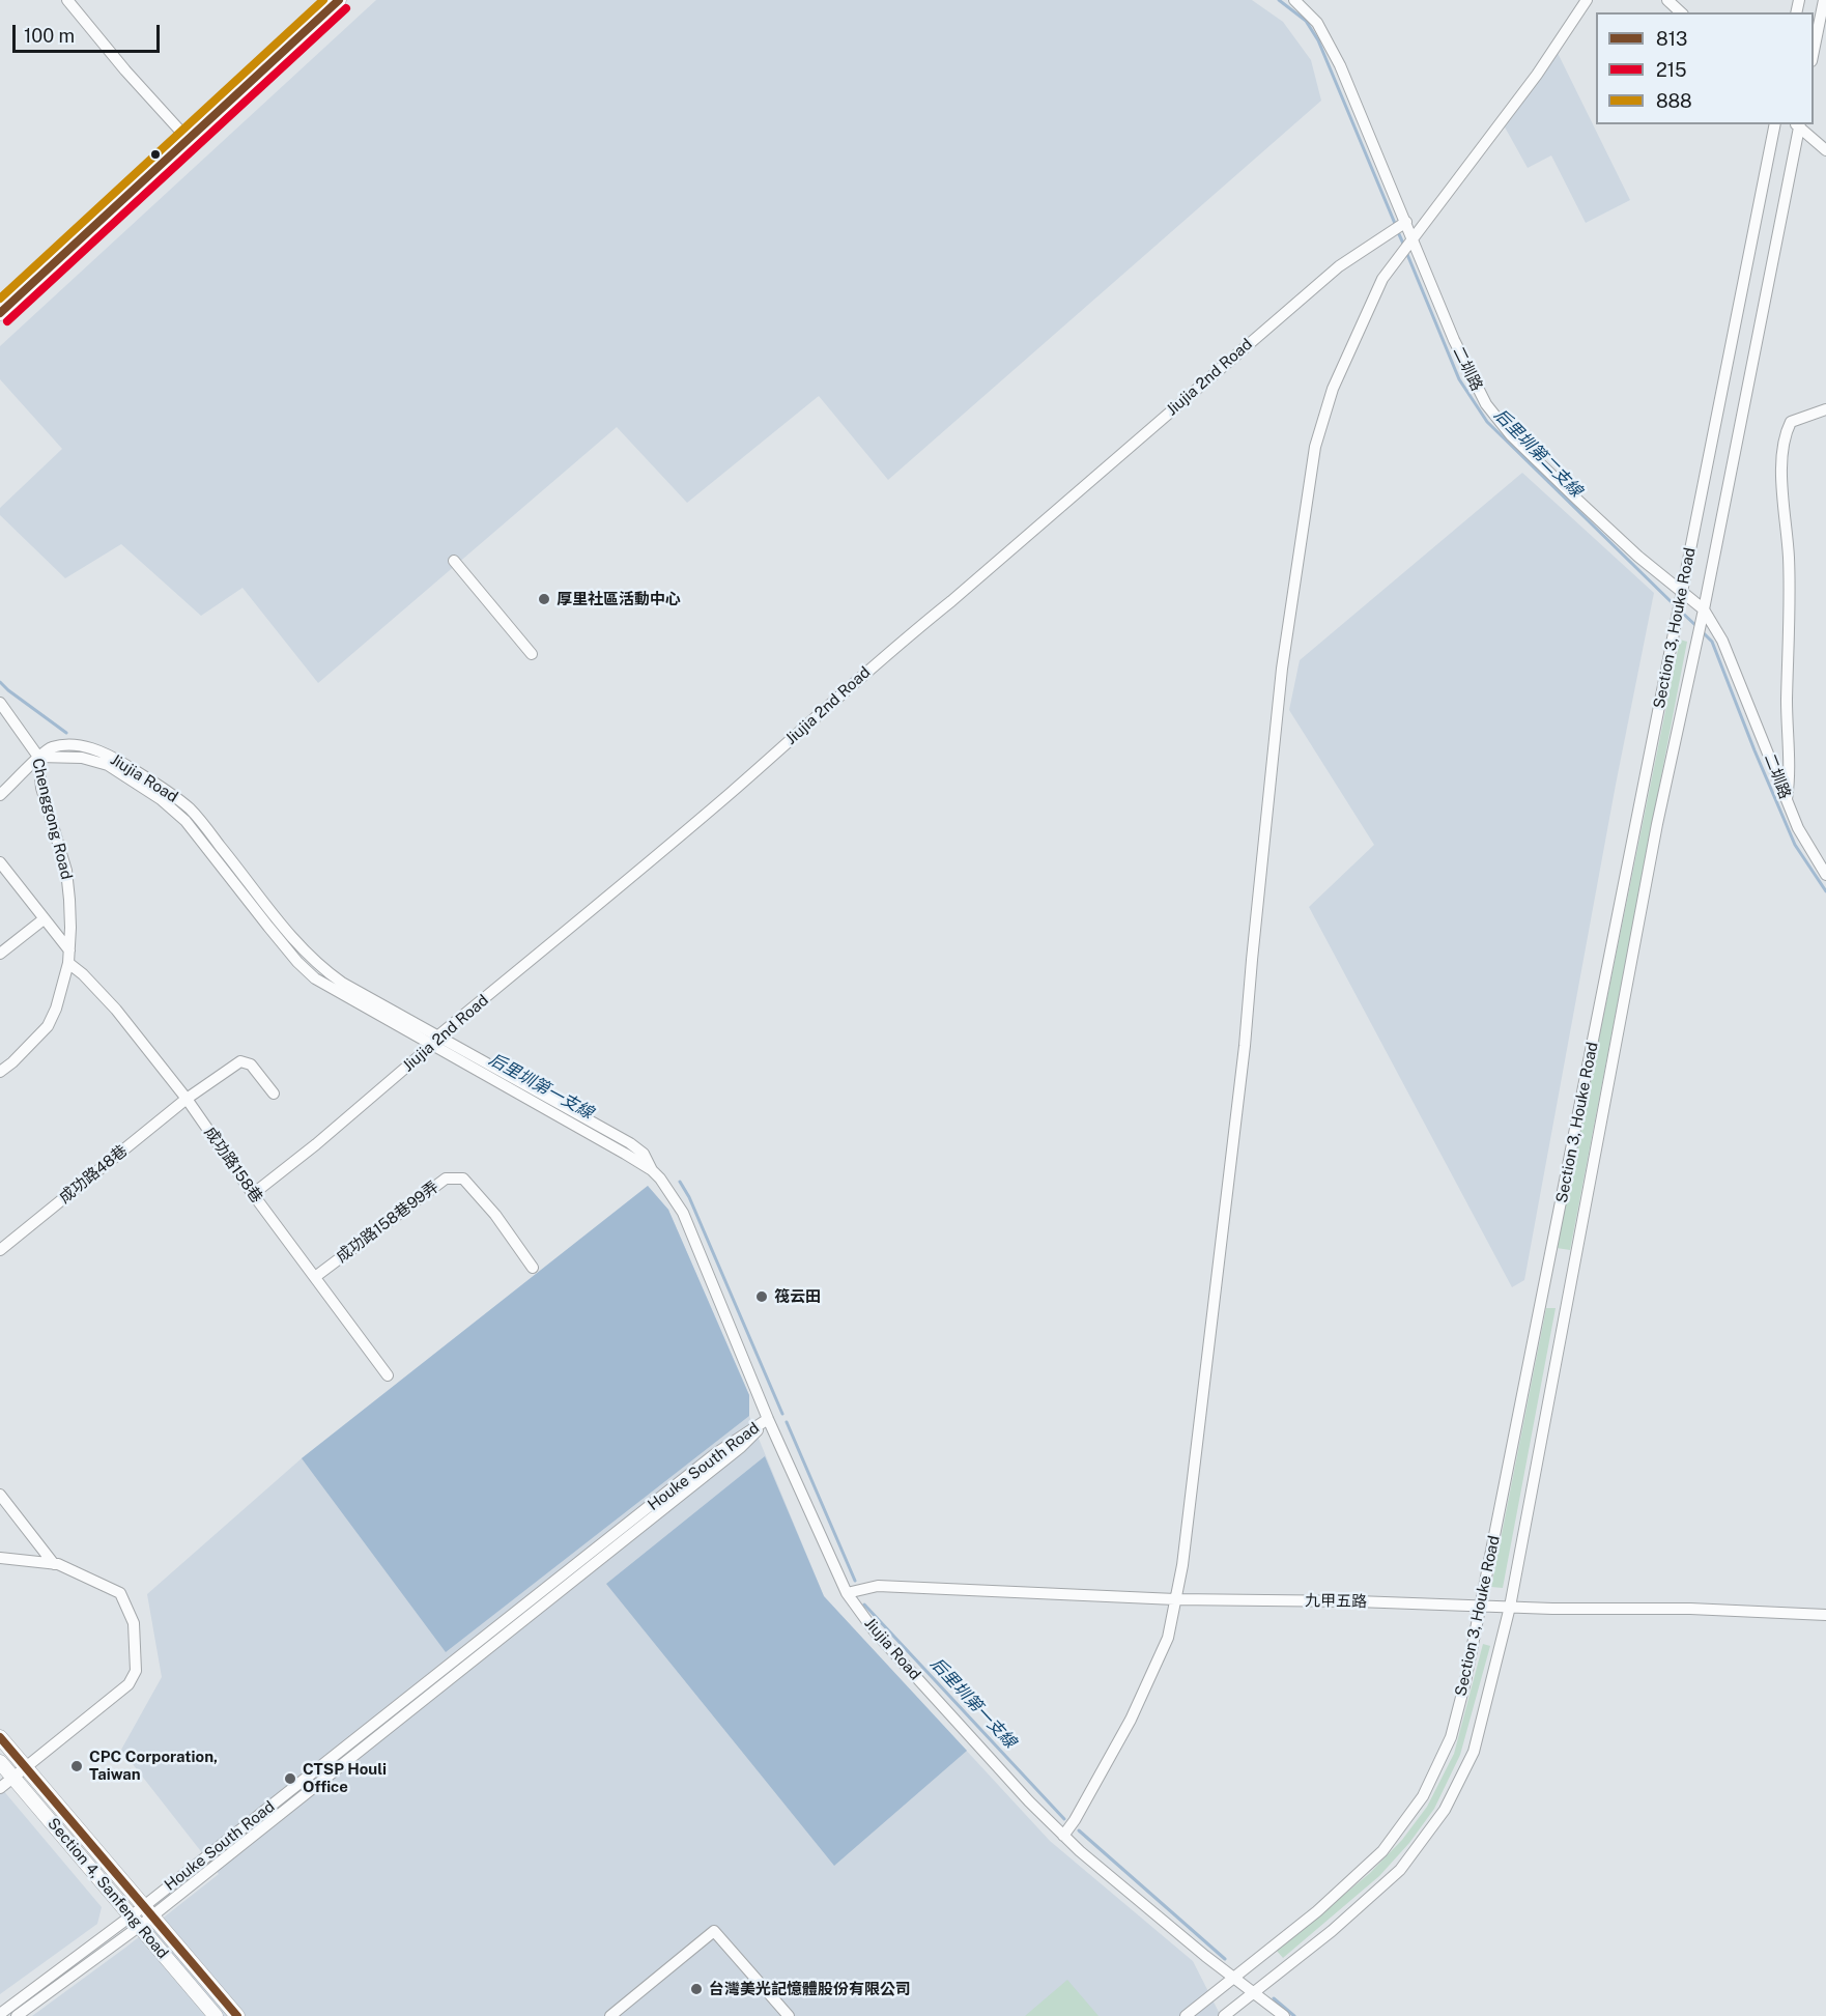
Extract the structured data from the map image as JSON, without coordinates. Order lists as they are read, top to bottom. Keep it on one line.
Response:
{"streets":{"main road":["Section 4, Sanfeng Road"],"street":["二圳路","Jiujia 2nd Road","Section 3, Houke Road","Jiujia Road","Chenggong Road","成功路158巷","成功路48巷","成功路158巷99弄","Houke South Road","九甲五路"]},"crossings":[["二圳路","Jiujia 2nd Road"],["二圳路","Section 3, Houke Road"],["Jiujia 2nd Road","Jiujia Road"],["Jiujia 2nd Road","成功路158巷"],["Section 3, Houke Road","Jiujia Road"],["Section 3, Houke Road","九甲五路"],["Jiujia Road","Chenggong Road"],["Jiujia Road","Houke South Road"],["Jiujia Road","九甲五路"],["Chenggong Road","成功路158巷"],["成功路158巷","成功路48巷"],["成功路158巷","成功路158巷99弄"],["Houke South Road","Section 4, Sanfeng Road"]],"water":["后里圳第二支線","后里圳第一支線"],"places":["厚里社區活動中心","筏云田","CPC Corporation, Taiwan","CTSP Houli Office","台灣美光記憶體股份有限公司"],"lines":["transit line 813","transit line 888","transit line 215"],"legend":["813","215","888"],"scale_bar":"100 m"}
